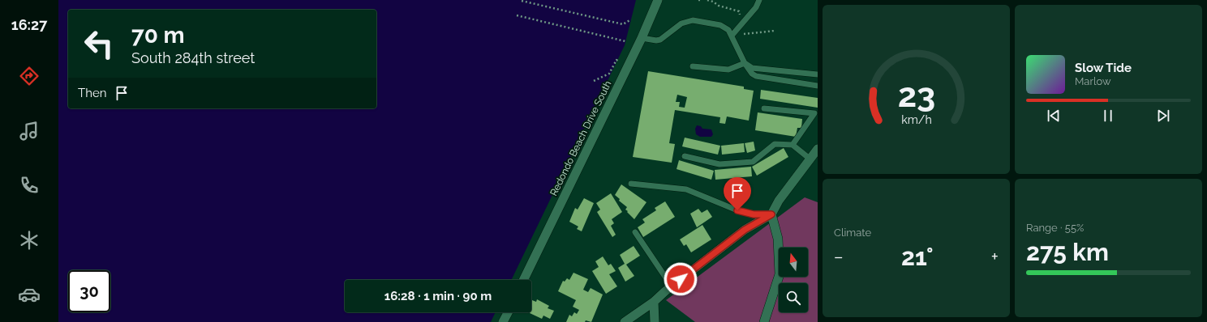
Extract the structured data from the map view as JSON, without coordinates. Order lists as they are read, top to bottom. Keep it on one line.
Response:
{"streets":{"street":["Redondo Beach Drive South"]},"north":"top","page":{"tabs":"16:27","turn":["70 m","South 284th street"],"song":["Slow Tide","Marlow"],"then":"Then","tile":["Climate",["Range · 55%","275 km"]],"heat":["−","21°","+"],"limit":"30","trip":"16:28 · 1 min · 90 m","gauge":["23","km/h"]}}
